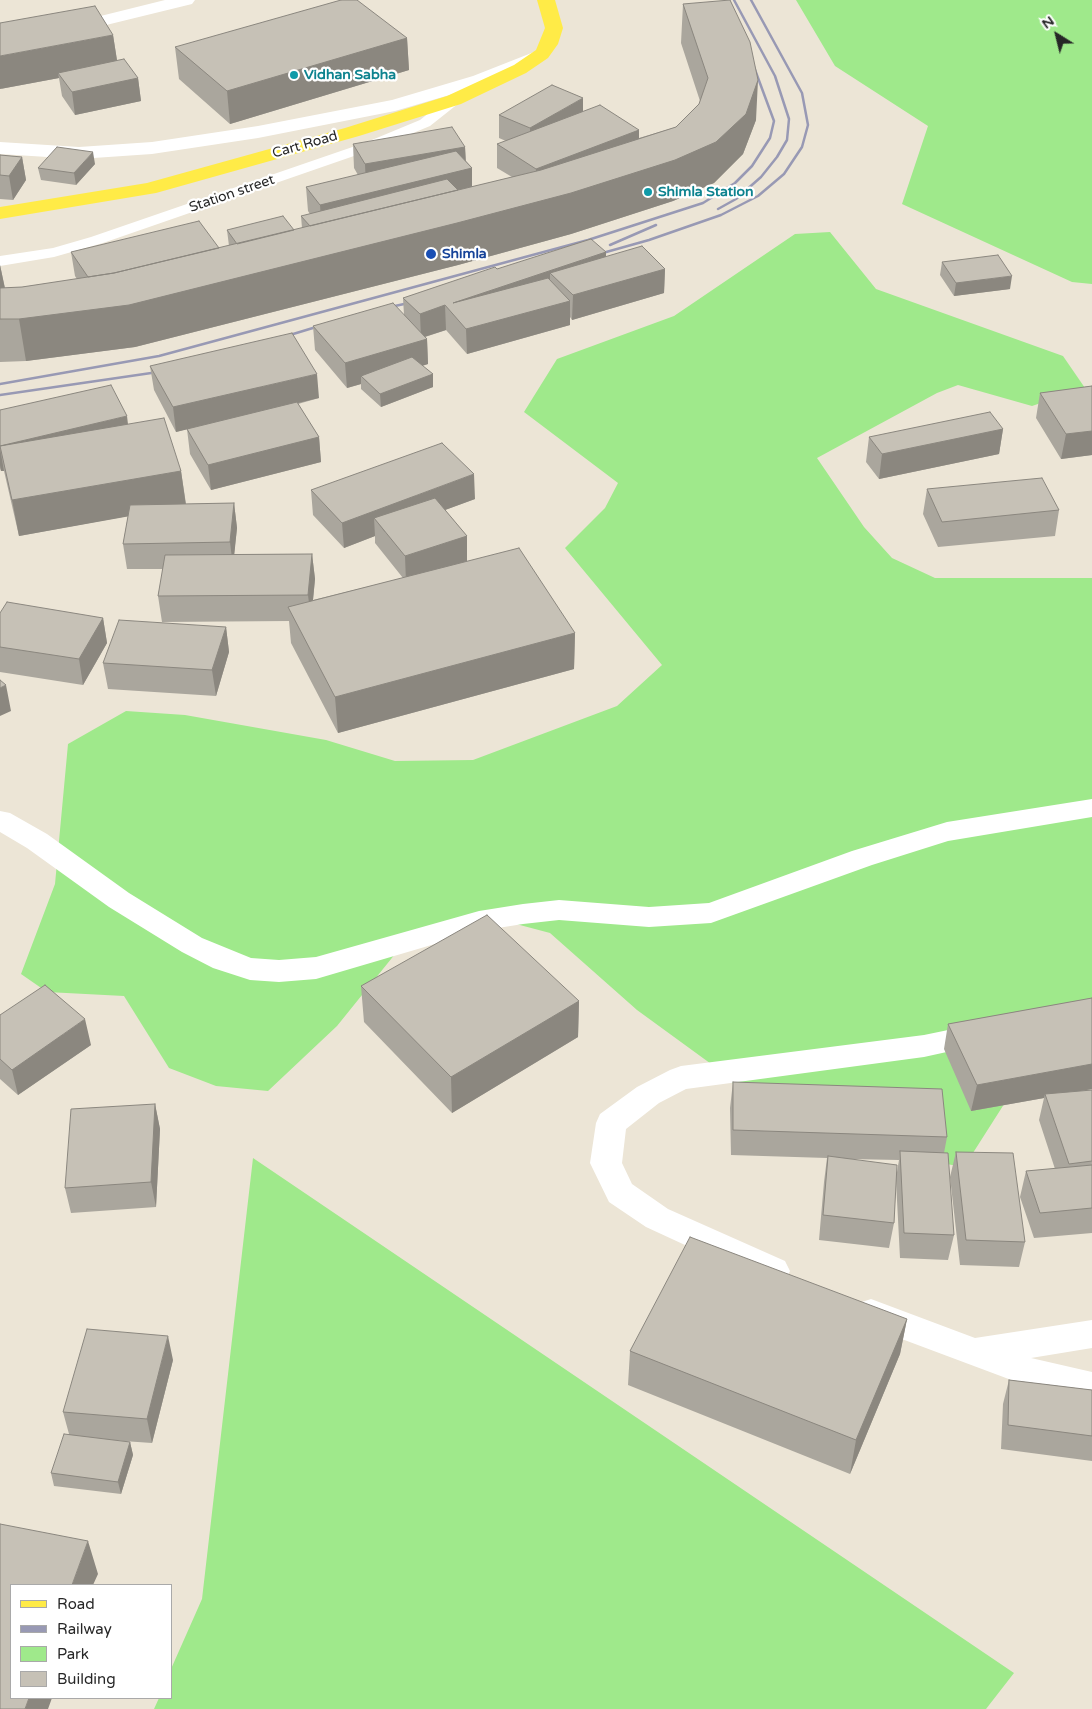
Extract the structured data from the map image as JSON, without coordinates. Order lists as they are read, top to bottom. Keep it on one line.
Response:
{"streets":{"main road":["Cart Road"],"lane":["Station street"]},"crossings":[["Cart Road","Station street"]],"places":["Vidhan Sabha","Shimla Station","Shimla"],"legend":["Road","Railway","Park","Building"],"north":"top left"}
